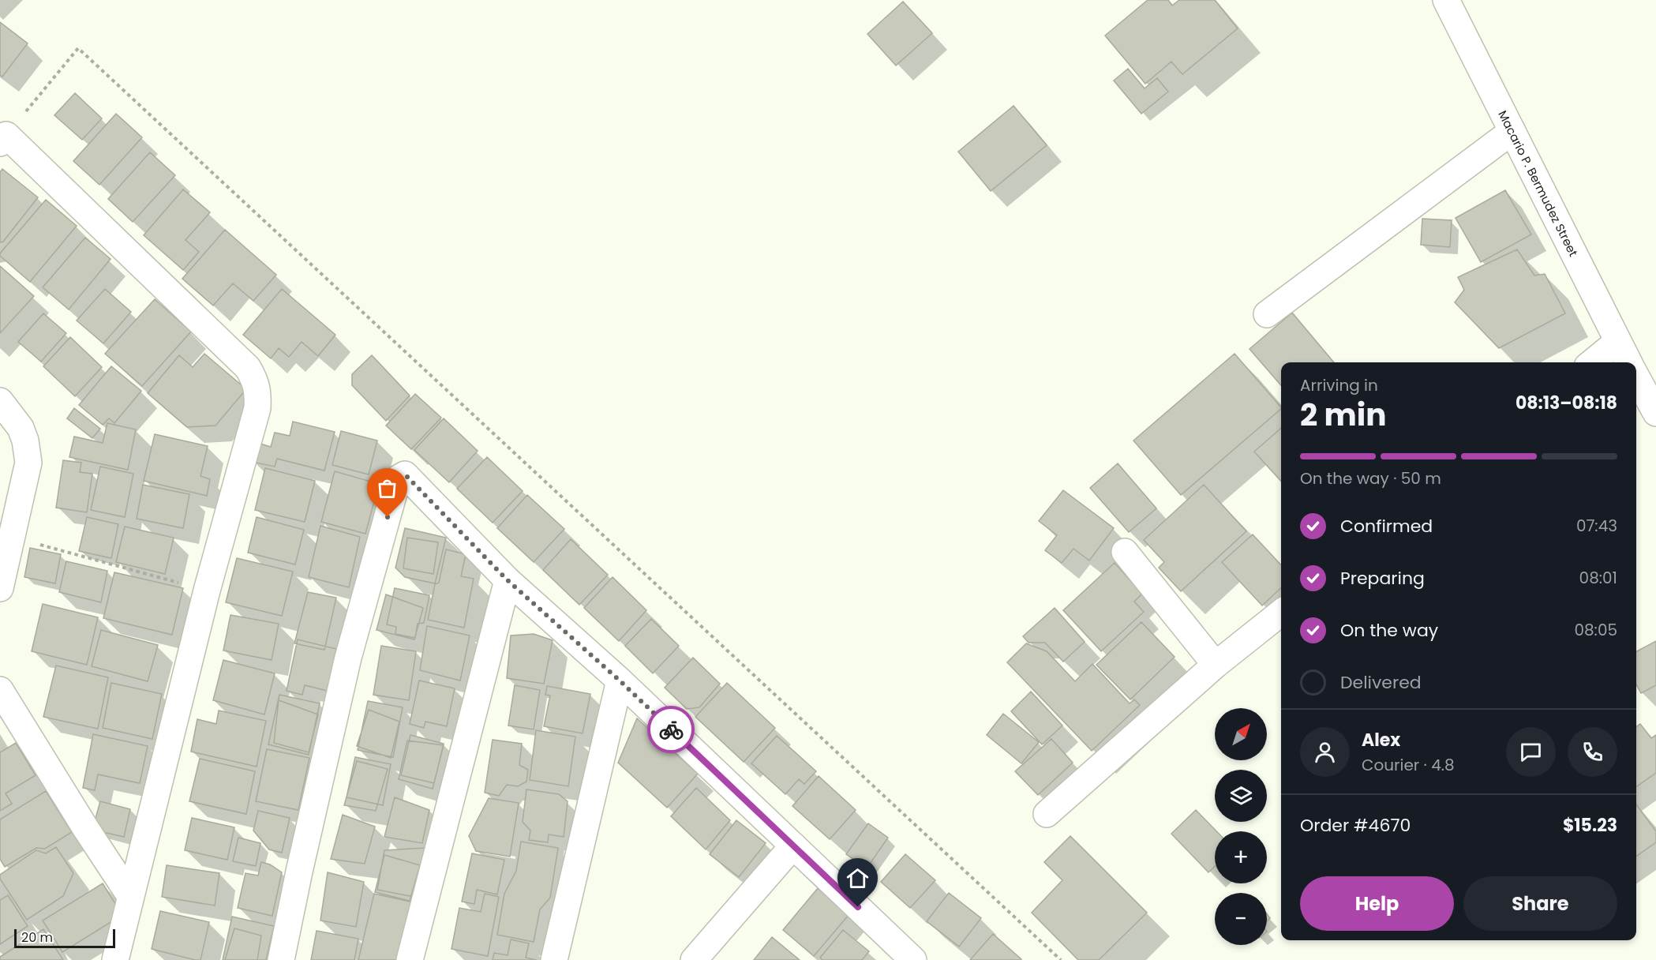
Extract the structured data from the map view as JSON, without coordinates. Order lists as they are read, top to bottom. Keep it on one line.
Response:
{"streets":{"street":["Macario P. Bermudez Street"]},"scale_bar":"20 m","north":"top right","page":{"heading":["2 min","Arriving in","08:13–08:18"],"panel":["Alex","Courier · 4.8","Order #4670","$15.23"],"bar":"On the way · 50 m","list":[["Confirmed","07:43"],["Preparing","08:01"],["On the way","08:05"],"Delivered"],"map_buttons":["+","−"],"buttons":["Help","Share"],"scale":"20 m"}}
